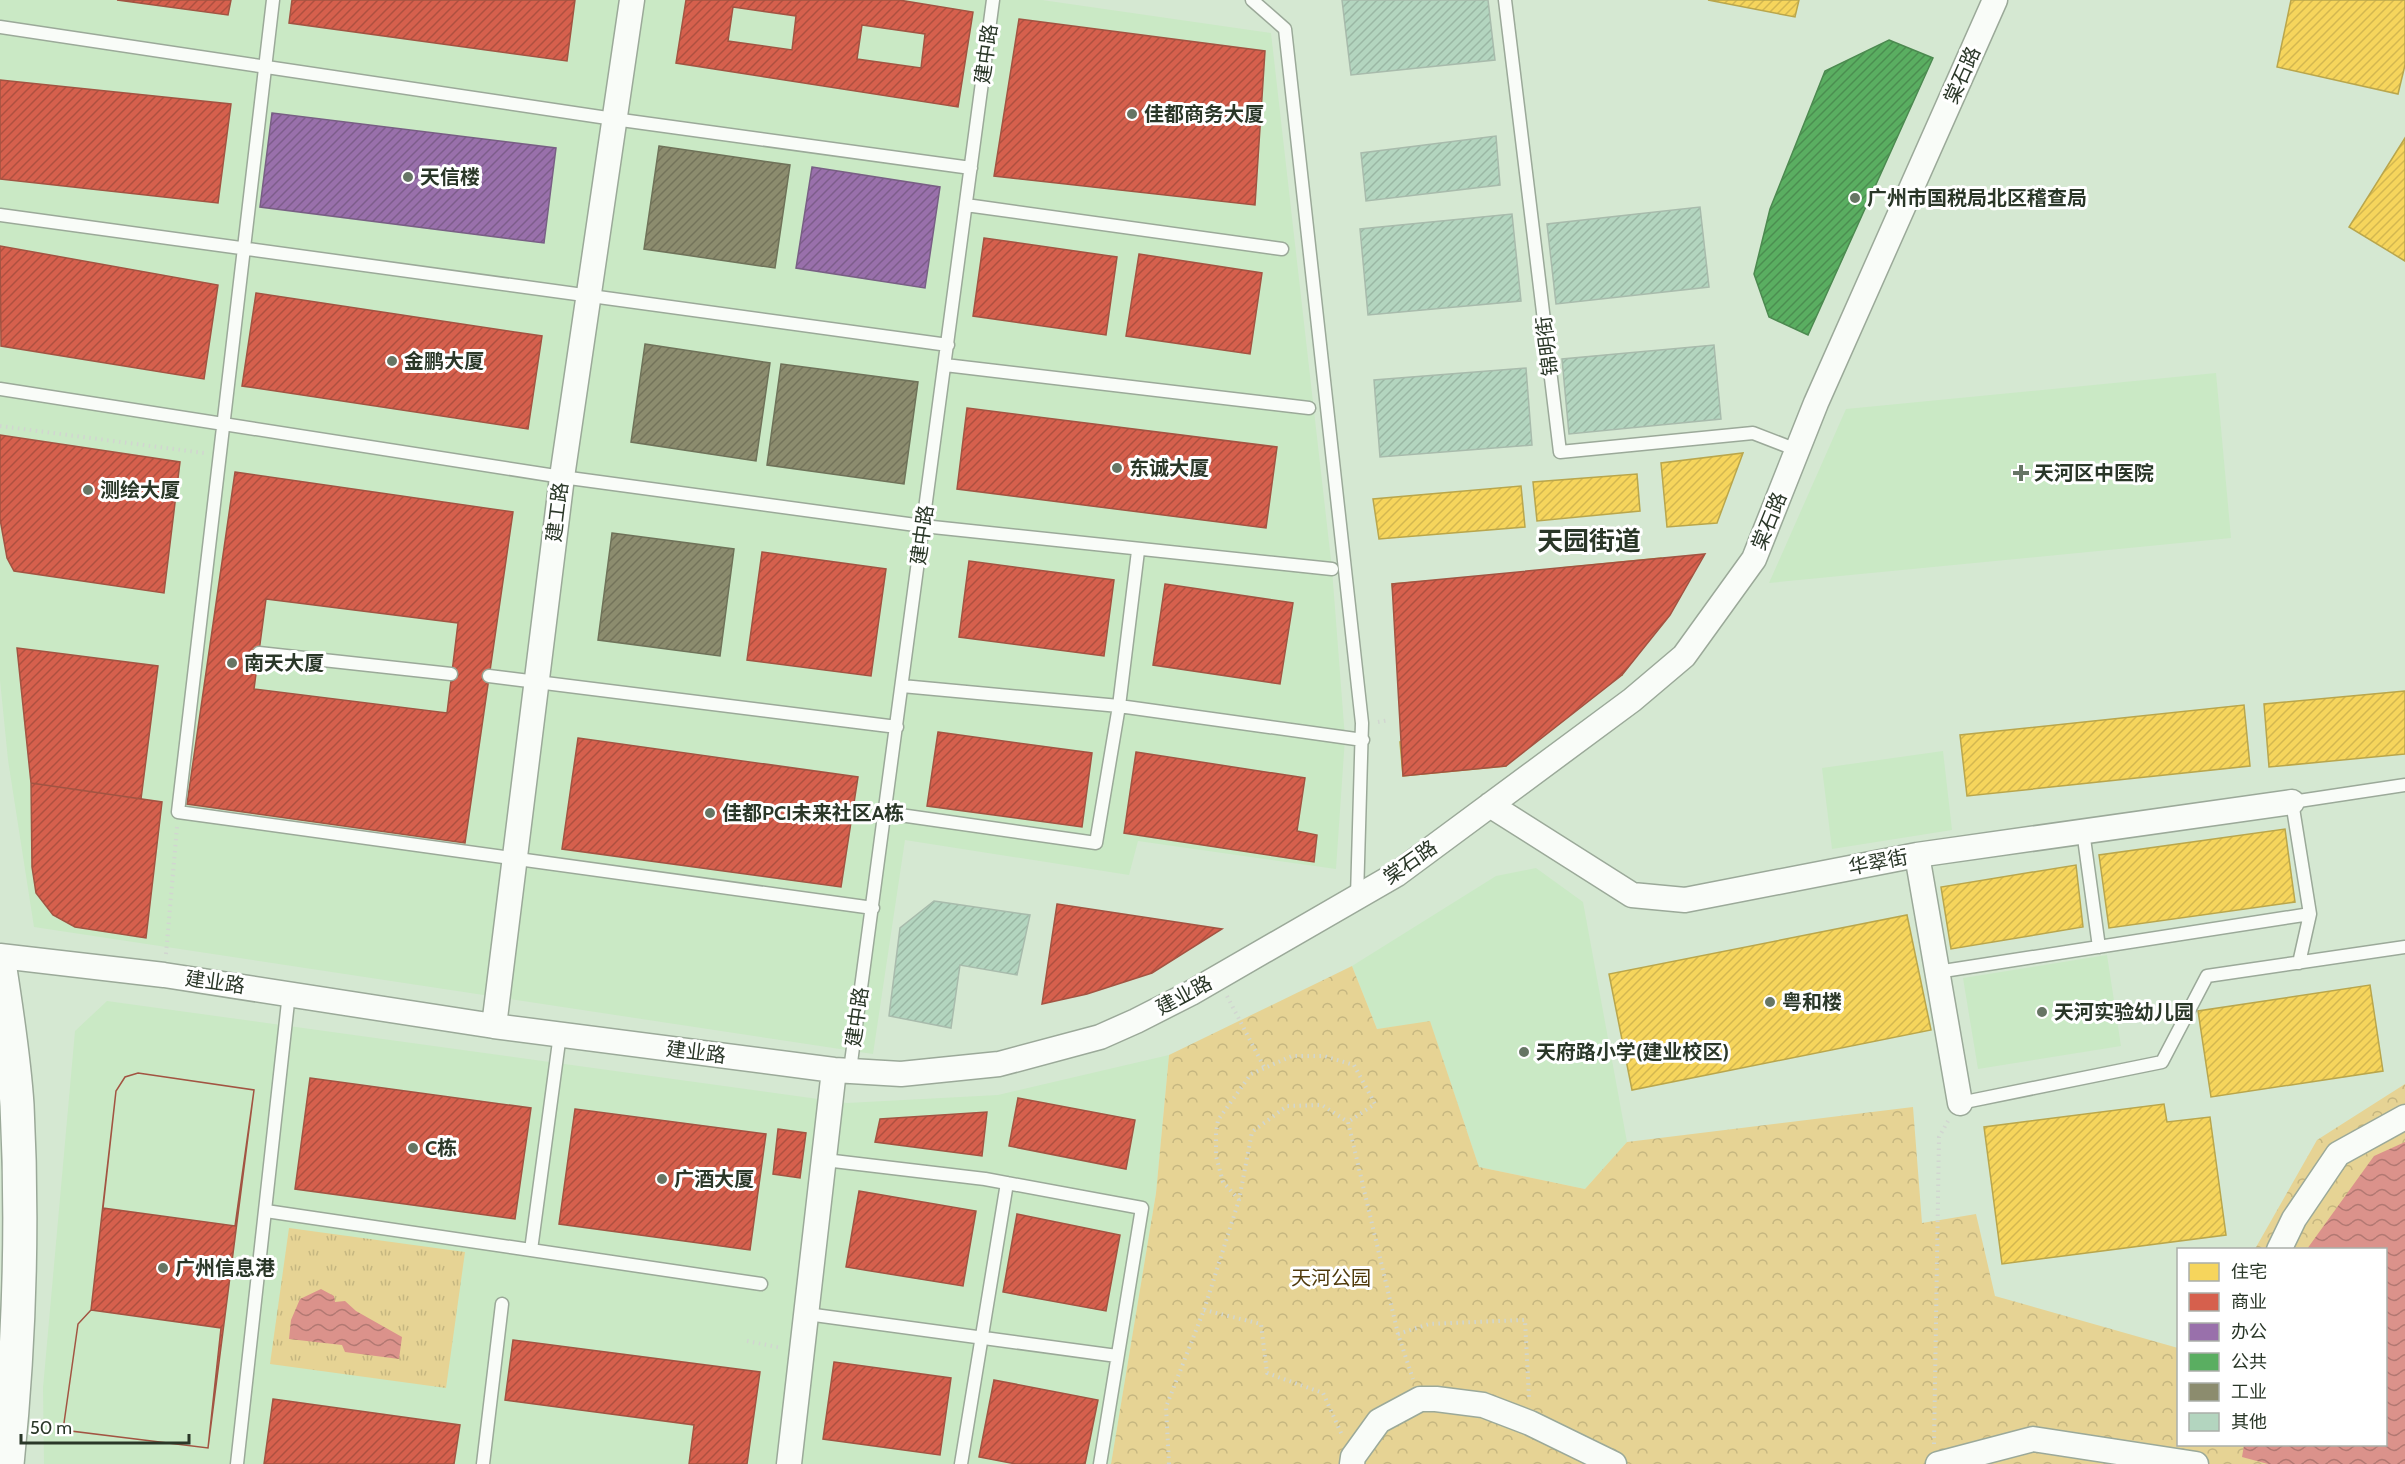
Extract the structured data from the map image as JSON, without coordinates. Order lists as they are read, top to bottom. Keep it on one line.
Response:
{"streets":{"street":["建中路","棠石路","建工路","华翠街","建业路"],"lane":["锦明街"]},"crossings":[["建中路","建业路"],["棠石路","锦明街"],["棠石路","华翠街"],["棠石路","建业路"],["建工路","建业路"]],"districts":["天园街道"],"parks":["天河公园"],"places":{"other":["佳都商务大厦","天信楼","广州市国税局北区稽查局","金鹏大厦","东诚大厦","测绘大厦","南天大厦","佳都PCI未来社区A栋","粤和楼","天河实验幼儿园","天府路小学(建业校区)","C栋","广酒大厦","广州信息港"],"health":["天河区中医院"]},"legend":["住宅","商业","办公","公共","工业","其他"],"scale_bar":"50 m"}
